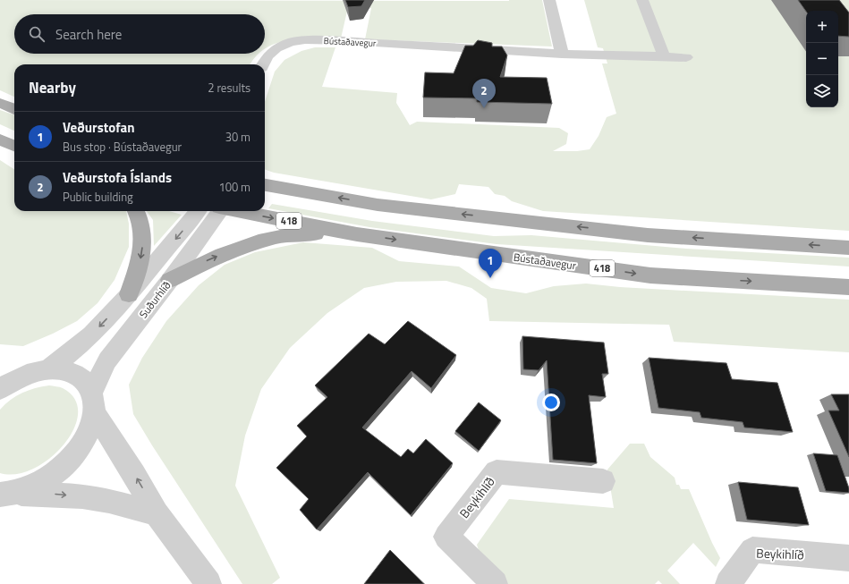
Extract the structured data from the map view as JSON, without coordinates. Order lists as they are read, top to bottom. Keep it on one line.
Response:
{"streets":{"main road":["Bústaðavegur","418"],"street":["Suðurhlíð","Beykihlíð"]},"one_way":["Bústaðavegur"],"page":{"map_buttons":["+","−"],"search":"Search here","heading":["Nearby","2 results"],"pins":["2","1"],"list":[{"mark":"1","name":"Veðurstofan","note":"Bus stop · Bústaðavegur","value":"30 m"},{"mark":"2","name":"Veðurstofa Íslands","note":"Public building","value":"100 m"}]}}
